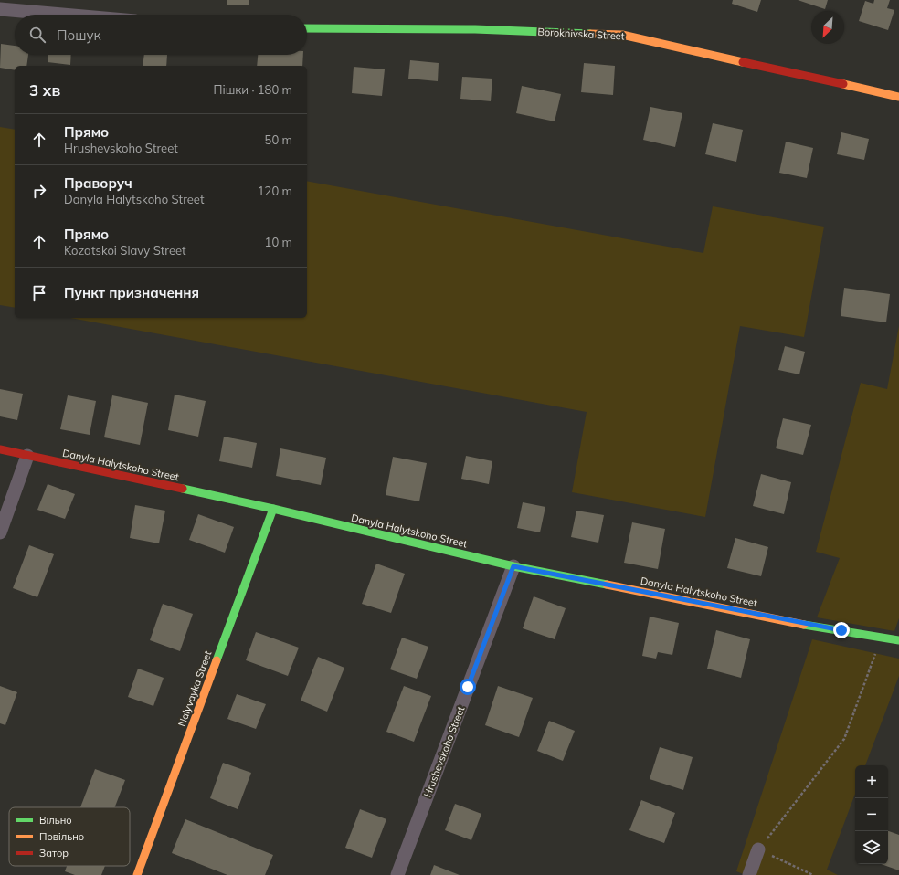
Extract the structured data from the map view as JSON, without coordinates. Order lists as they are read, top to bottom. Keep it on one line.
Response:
{"streets":{"street":["Borokhivska Street","Danyla Halytskoho Street","Nalyvayka Street","Hrushevskoho Street"]},"crossings":[["Danyla Halytskoho Street","Nalyvayka Street"],["Danyla Halytskoho Street","Hrushevskoho Street"]],"legend":["Вільно","Повільно","Затор"],"north":"bottom left","page":{"search":"Пошук","heading":["3 хв","Пішки · 180 m"],"list":[["Прямо","Hrushevskoho Street","50 m"],["Праворуч","Danyla Halytskoho Street","120 m"],["Прямо","Kozatskoi Slavy Street","10 m"],"Пункт призначення"],"map_buttons":["+","−"]}}
